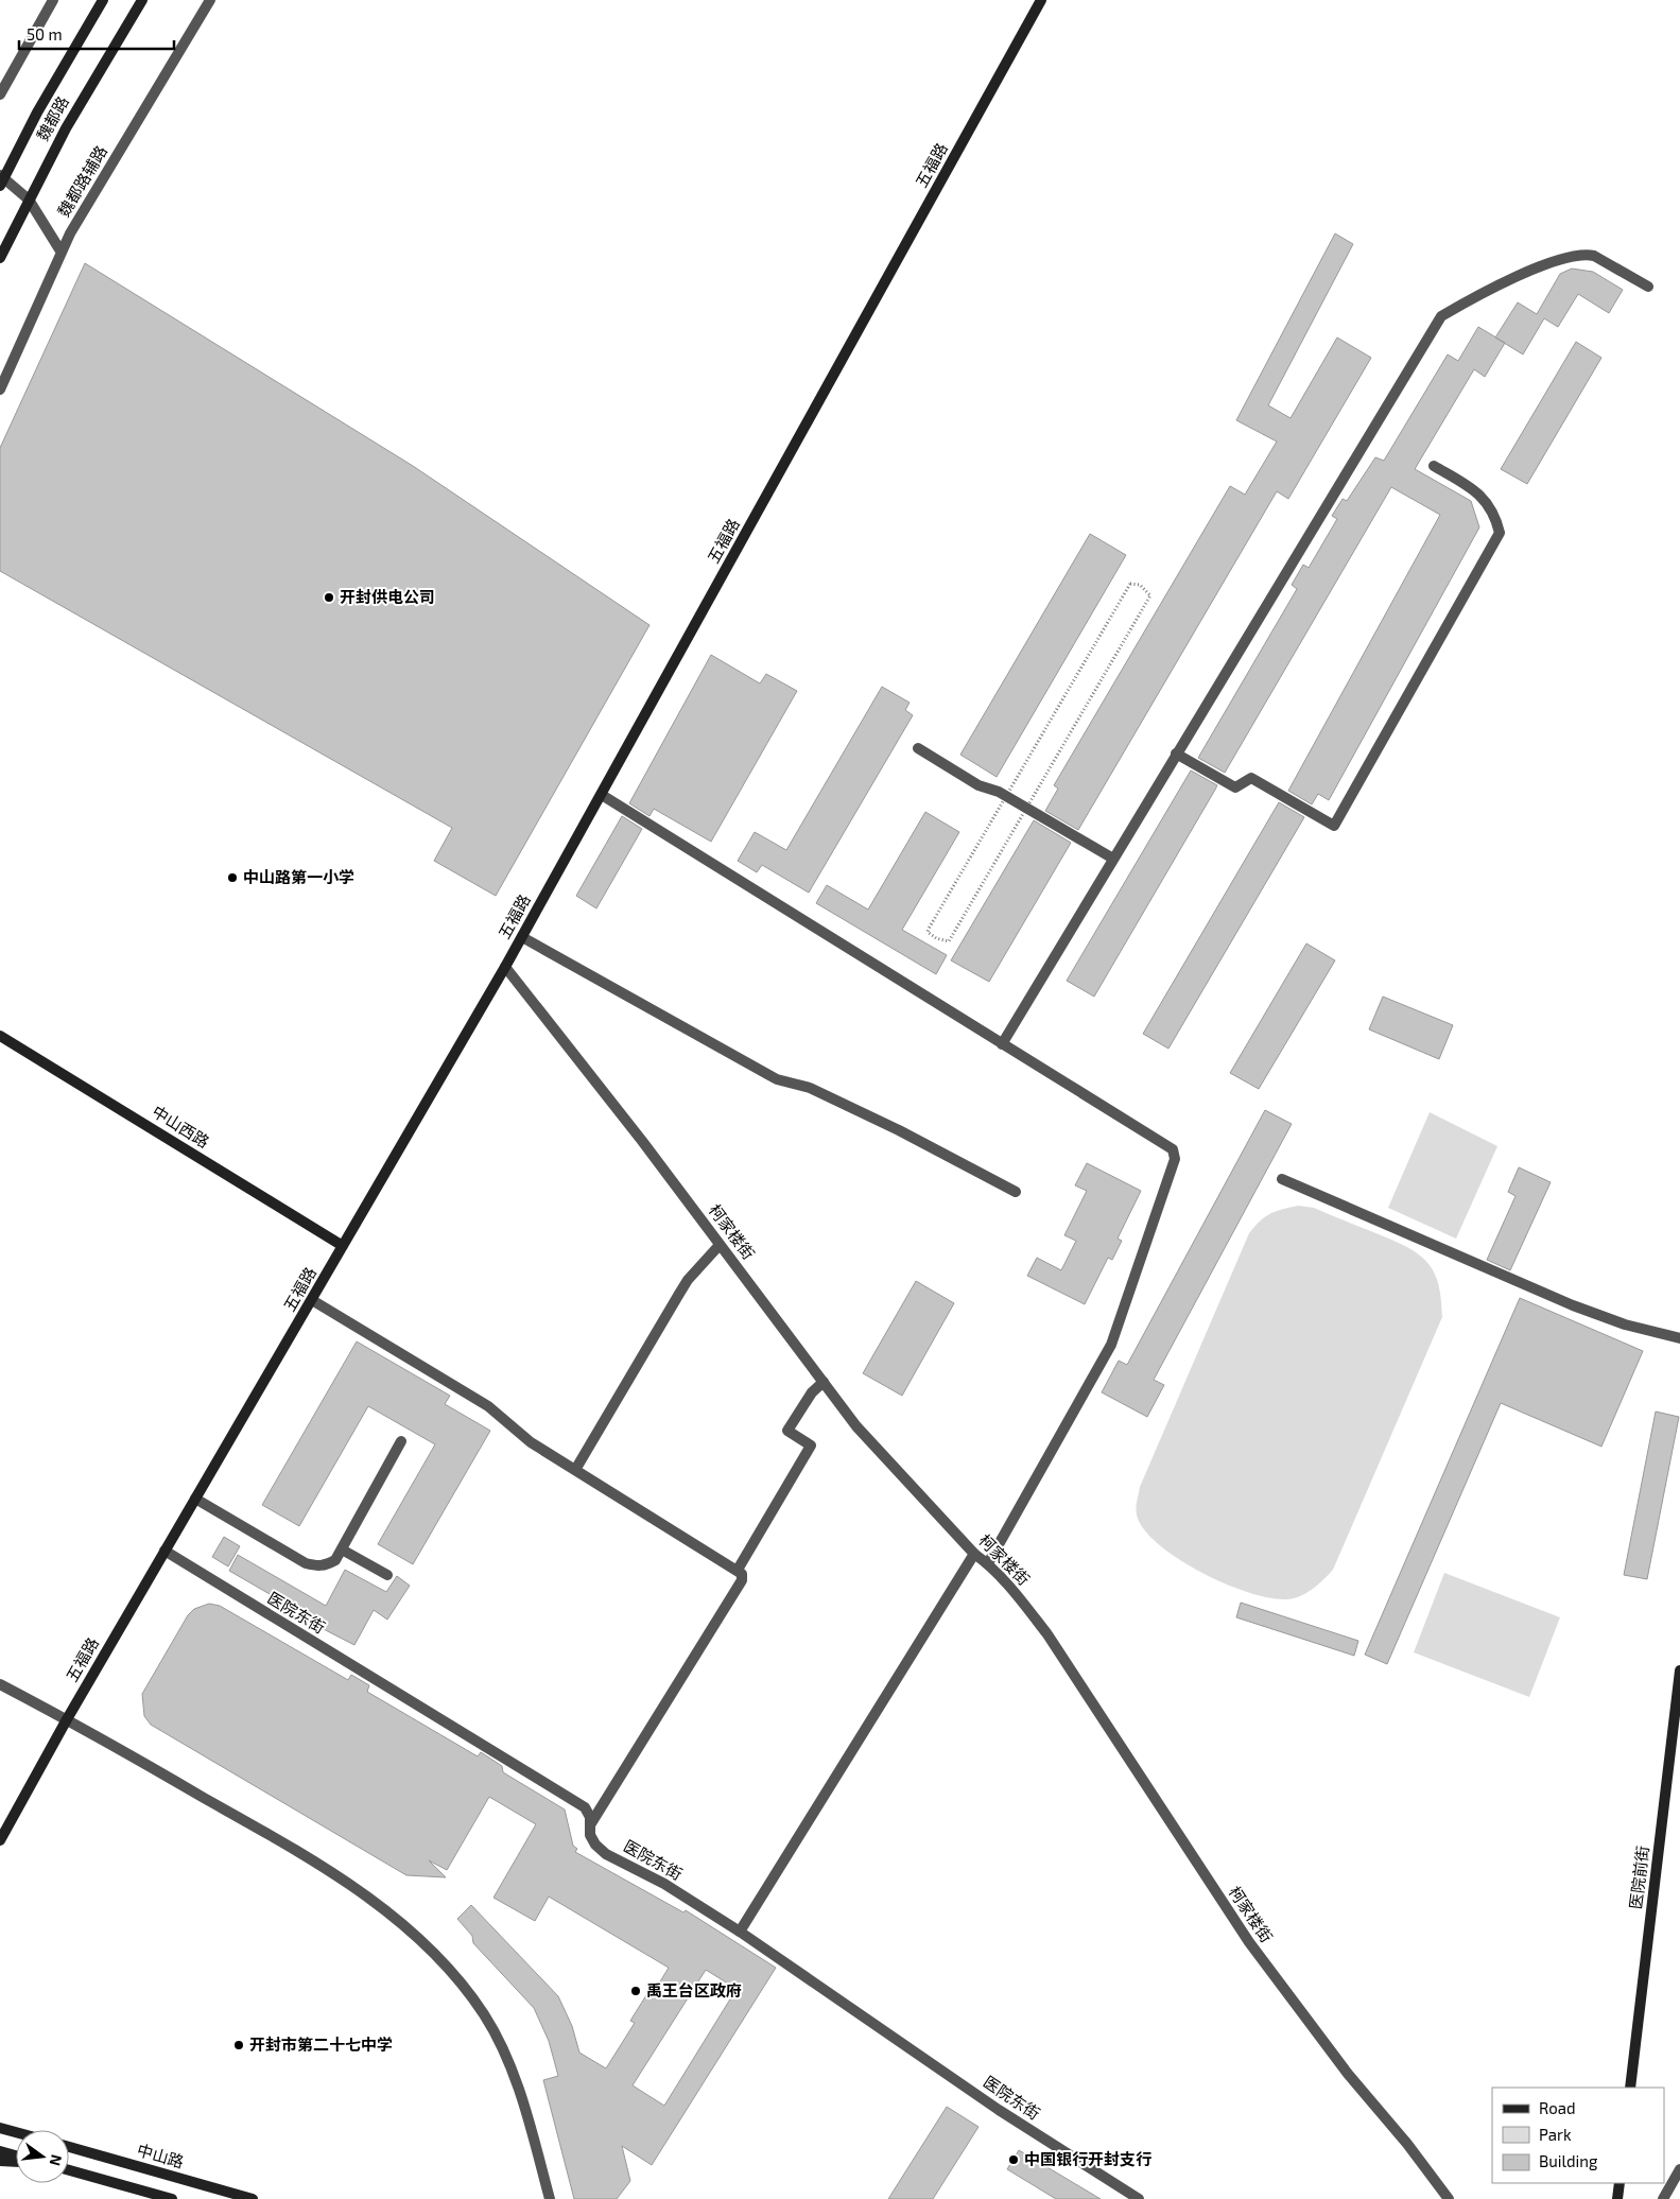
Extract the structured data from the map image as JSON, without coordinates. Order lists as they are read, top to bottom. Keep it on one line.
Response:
{"streets":{"street":["魏都路","五福路","魏都路辅路","中山西路","柯家楼街","医院东街","医院前街","中山路"]},"crossings":[["五福路","中山西路"],["五福路","柯家楼街"],["五福路","医院东街"]],"places":["开封供电公司","中山路第一小学","禹王台区政府","开封市第二十七中学","中国银行开封支行"],"legend":["Road","Park","Building"],"scale_bar":"50 m","north":"right"}
